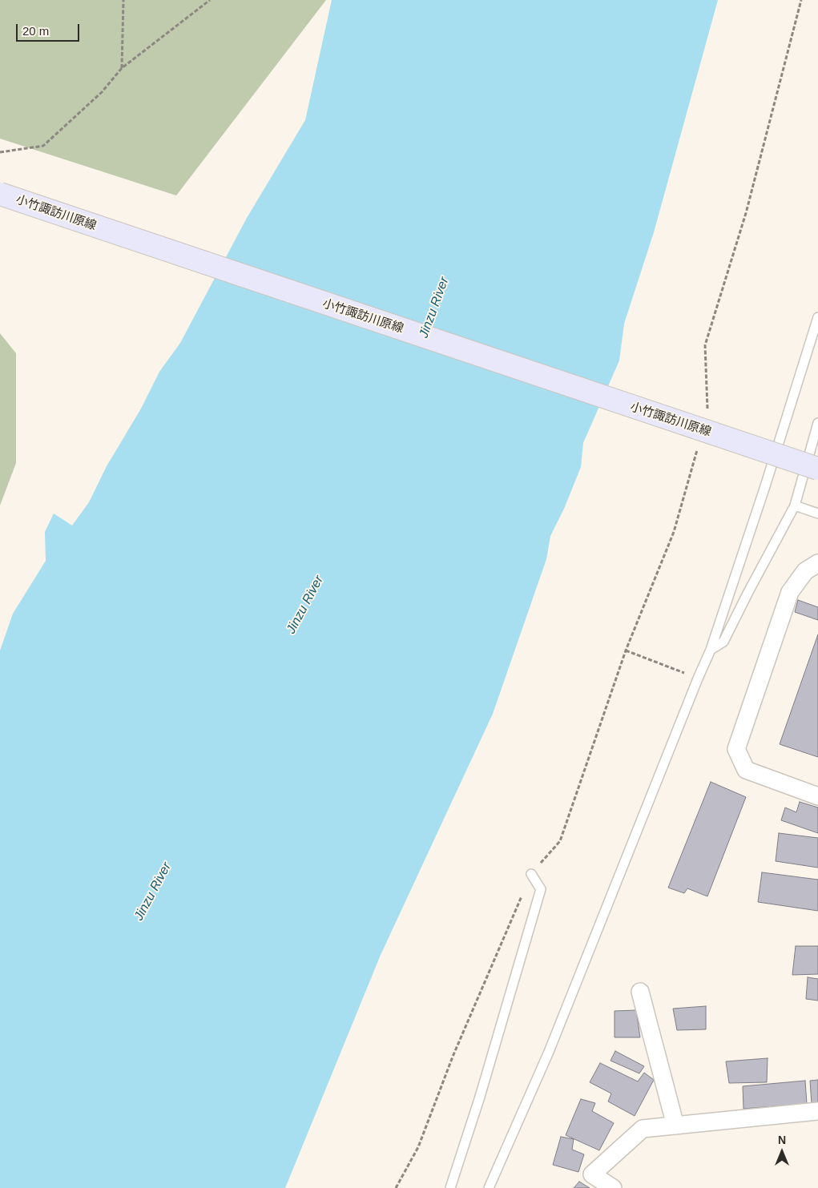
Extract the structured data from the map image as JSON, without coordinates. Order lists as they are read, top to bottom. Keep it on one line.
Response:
{"streets":{"main road":["小竹諏訪川原線"]},"water":["Jinzu River"],"scale_bar":"20 m","north":"top"}
